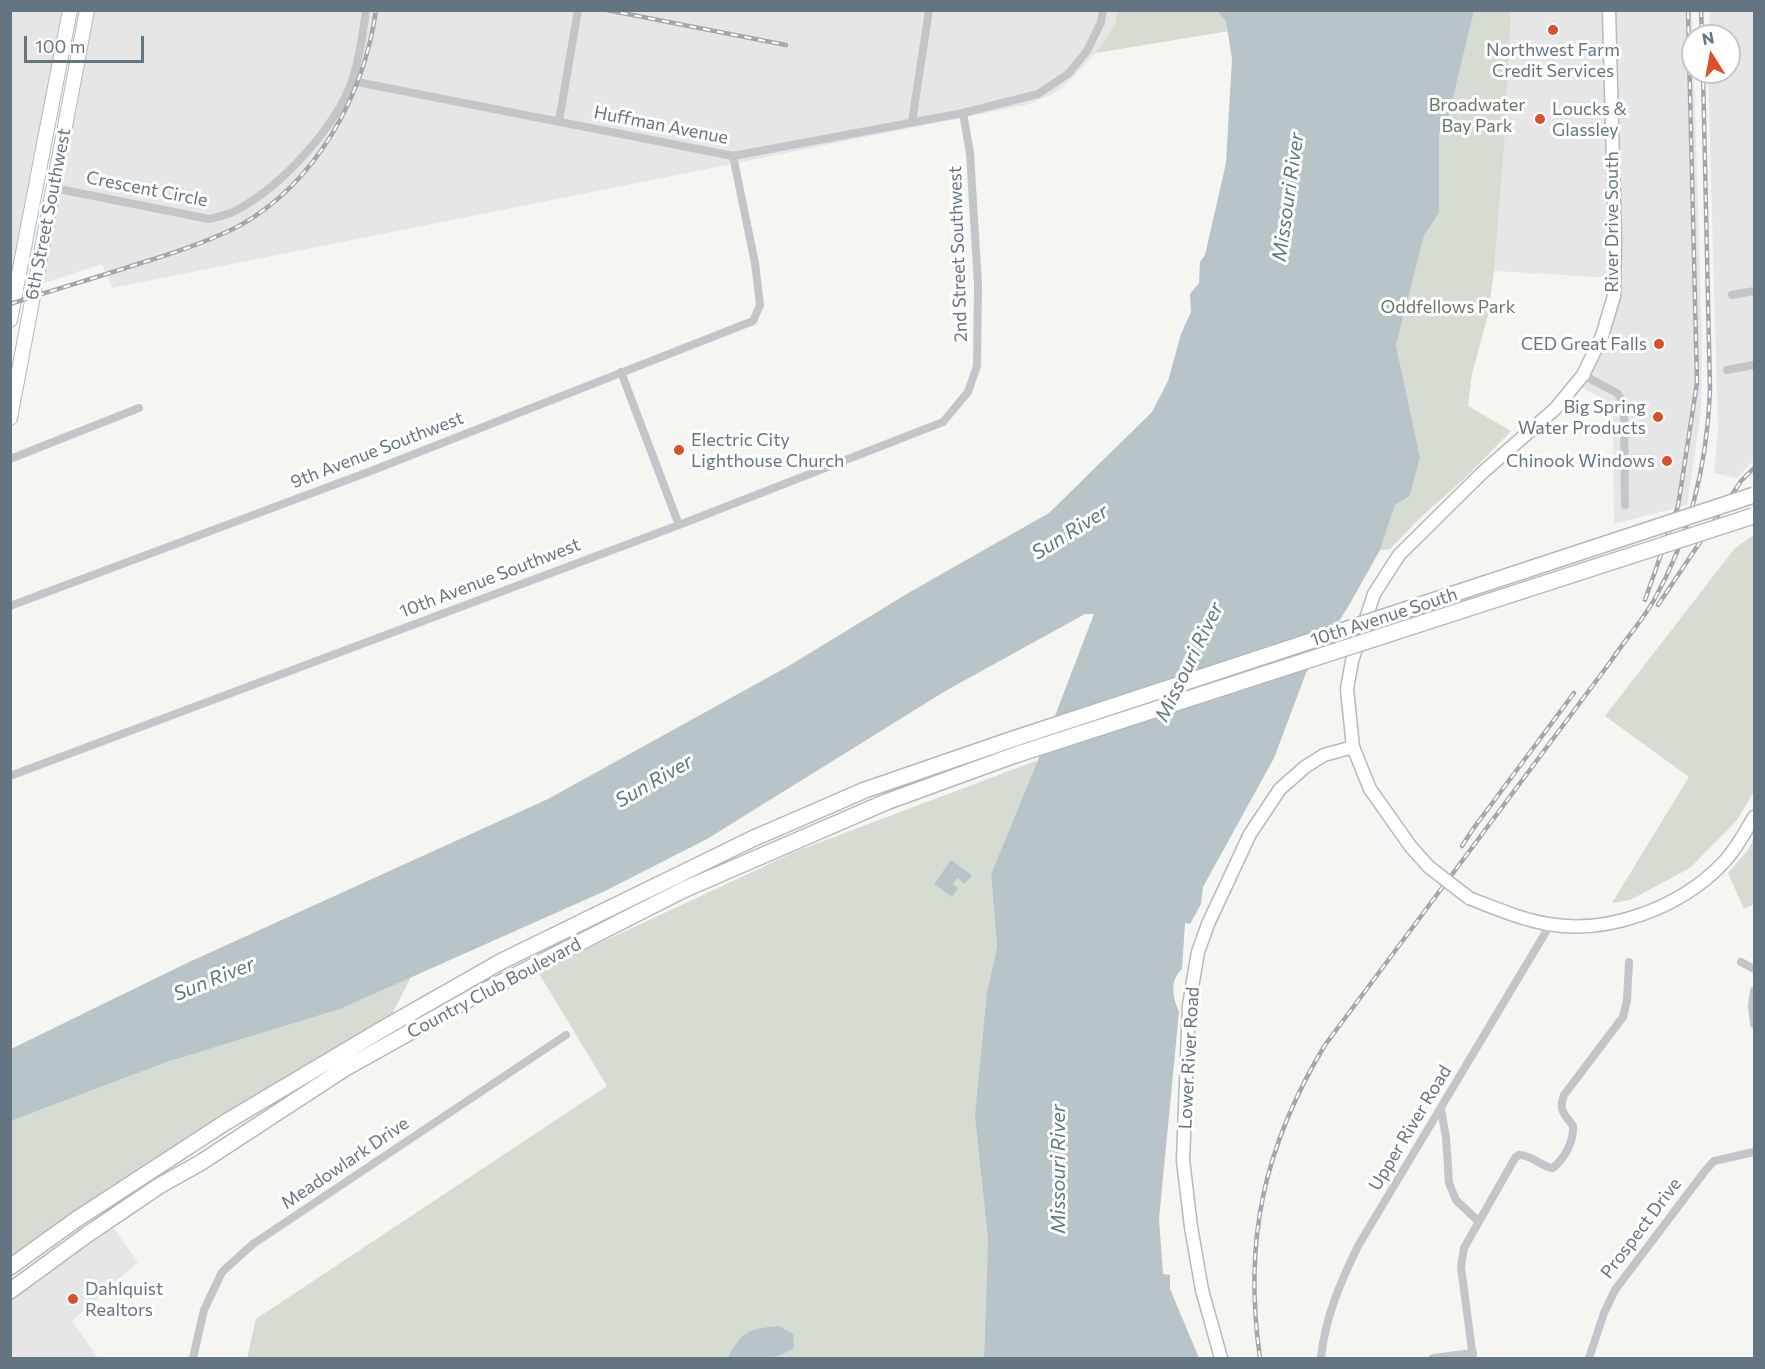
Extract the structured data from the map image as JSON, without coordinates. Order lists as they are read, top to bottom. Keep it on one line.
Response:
{"streets":{"highway":["10th Avenue South","Country Club Boulevard"],"main road":["6th Street Southwest","River Drive South","Lower River Road"],"street":["Huffman Avenue","Crescent Circle","2nd Street Southwest","9th Avenue Southwest","10th Avenue Southwest","Upper River Road","Meadowlark Drive","Prospect Drive"]},"crossings":[["Huffman Avenue","Crescent Circle"],["Huffman Avenue","2nd Street Southwest"],["Huffman Avenue","9th Avenue Southwest"],["Crescent Circle","6th Street Southwest"],["River Drive South","Lower River Road"],["River Drive South","Upper River Road"],["2nd Street Southwest","10th Avenue Southwest"],["10th Avenue South","Country Club Boulevard"]],"water":["Missouri River","Sun River"],"parks":["Broadwater Bay Park","Oddfellows Park"],"places":["Northwest Farm Credit Services","Loucks & Glassley","CED Great Falls","Big Spring Water Products","Electric City Lighthouse Church","Chinook Windows","Dahlquist Realtors"],"scale_bar":"100 m","north":"top"}
